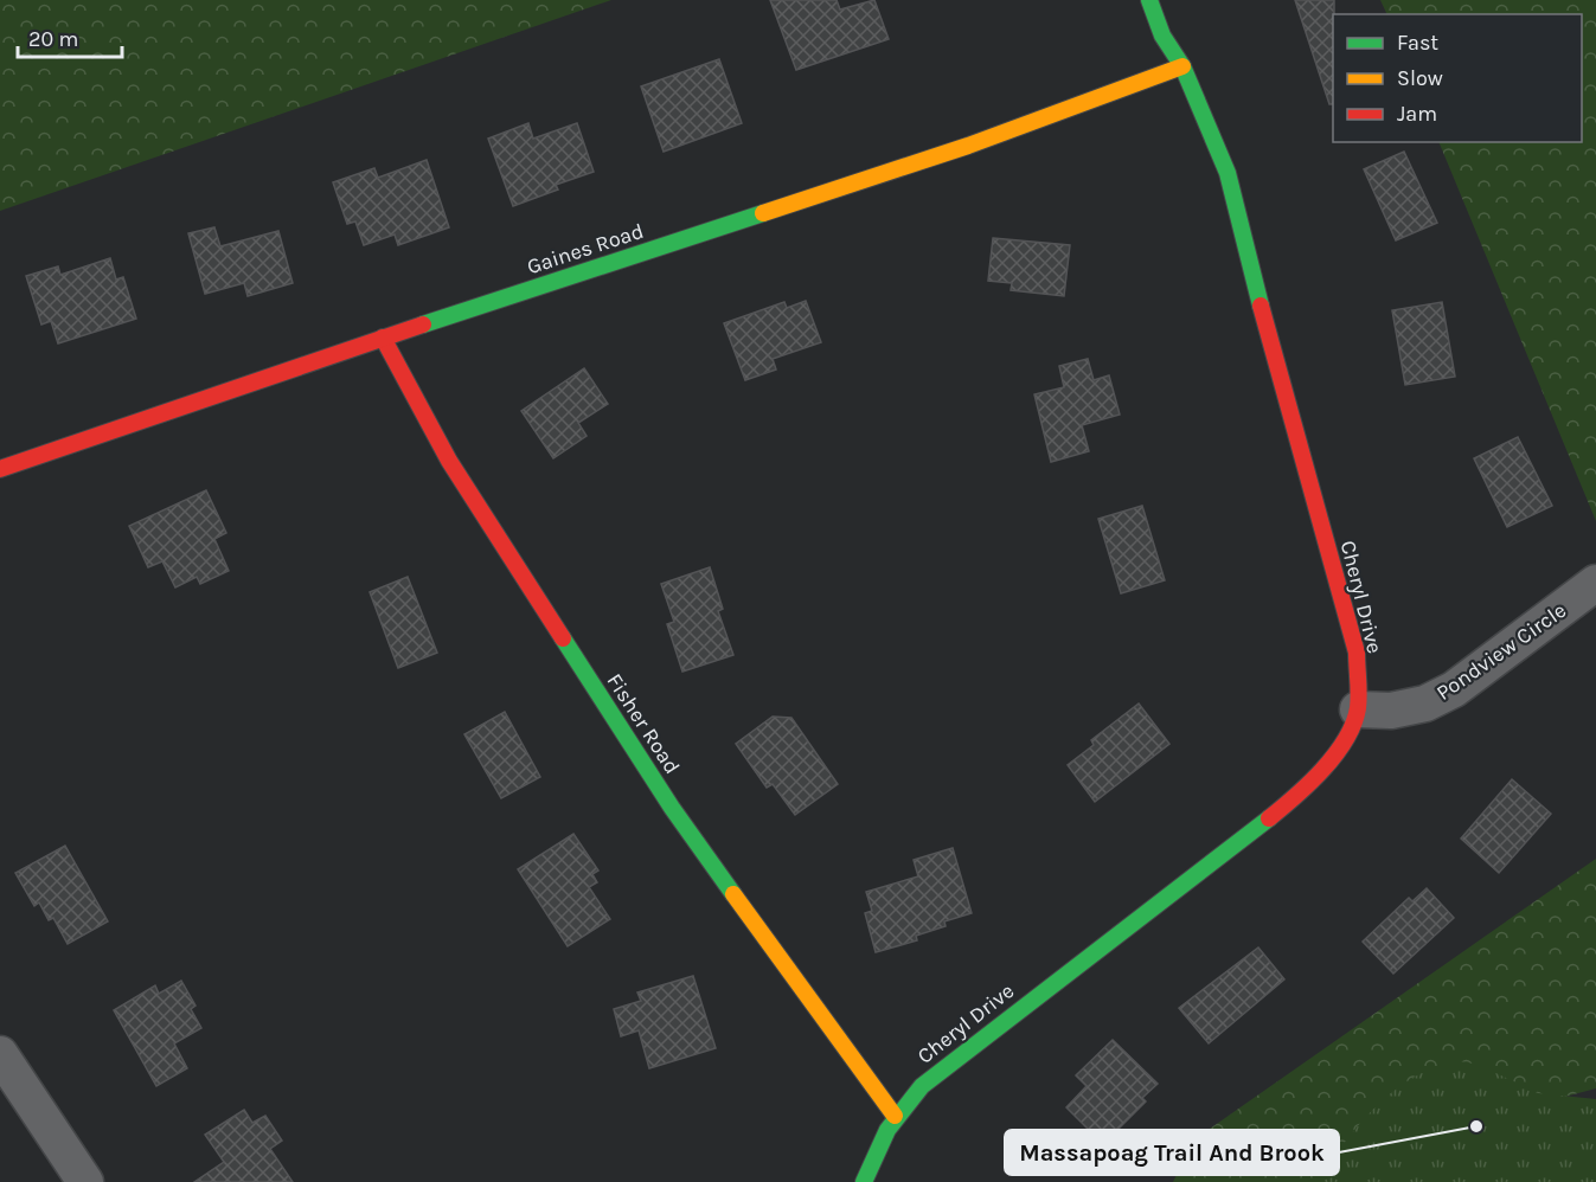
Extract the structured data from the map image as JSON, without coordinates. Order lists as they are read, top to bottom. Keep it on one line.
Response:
{"streets":{"street":["Gaines Road","Cheryl Drive","Pondview Circle","Fisher Road"]},"crossings":[["Gaines Road","Cheryl Drive"],["Gaines Road","Fisher Road"],["Cheryl Drive","Pondview Circle"],["Cheryl Drive","Fisher Road"]],"places":["Massapoag Trail And Brook"],"legend":["Fast","Slow","Jam"],"scale_bar":"20 m"}
